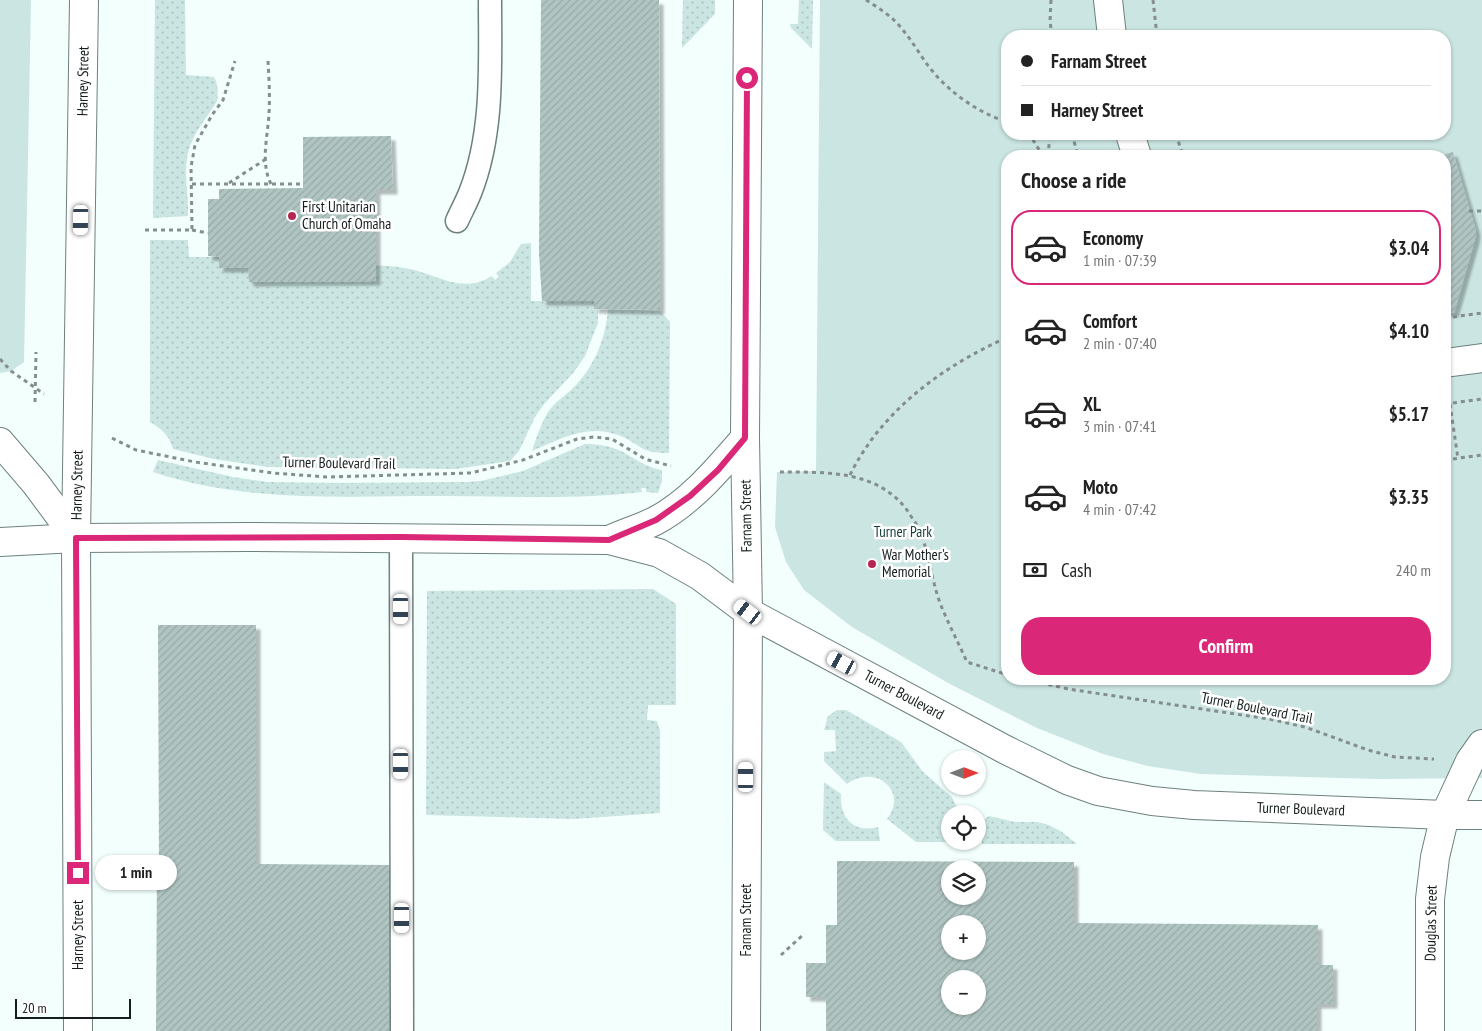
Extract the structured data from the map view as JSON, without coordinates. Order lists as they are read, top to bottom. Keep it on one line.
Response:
{"streets":{"main road":["Harney Street","Farnam Street","Turner Boulevard","Douglas Street"],"path":["Turner Boulevard Trail"]},"crossings":[["Harney Street","Turner Boulevard Trail"],["Harney Street","Turner Boulevard"],["Turner Boulevard Trail","Douglas Street"],["Farnam Street","Turner Boulevard"],["Turner Boulevard","Douglas Street"]],"parks":["Turner Park"],"places":["First Unitarian Church of Omaha","War Mother's Memorial"],"scale_bar":"20 m","north":"right","page":{"banner":["Farnam Street","Harney Street"],"heading":"Choose a ride","list":[{"name":"Economy","note":"1 min · 07:39","value":"$3.04"},{"name":"Comfort","note":"2 min · 07:40","value":"$4.10"},{"name":"XL","note":"3 min · 07:41","value":"$5.17"},{"name":"Moto","note":"4 min · 07:42","value":"$3.35"}],"pay":["Cash","240 m"],"buttons":"Confirm","map_buttons":["+","−"],"bubble":"1 min","scale":"20 m"}}
